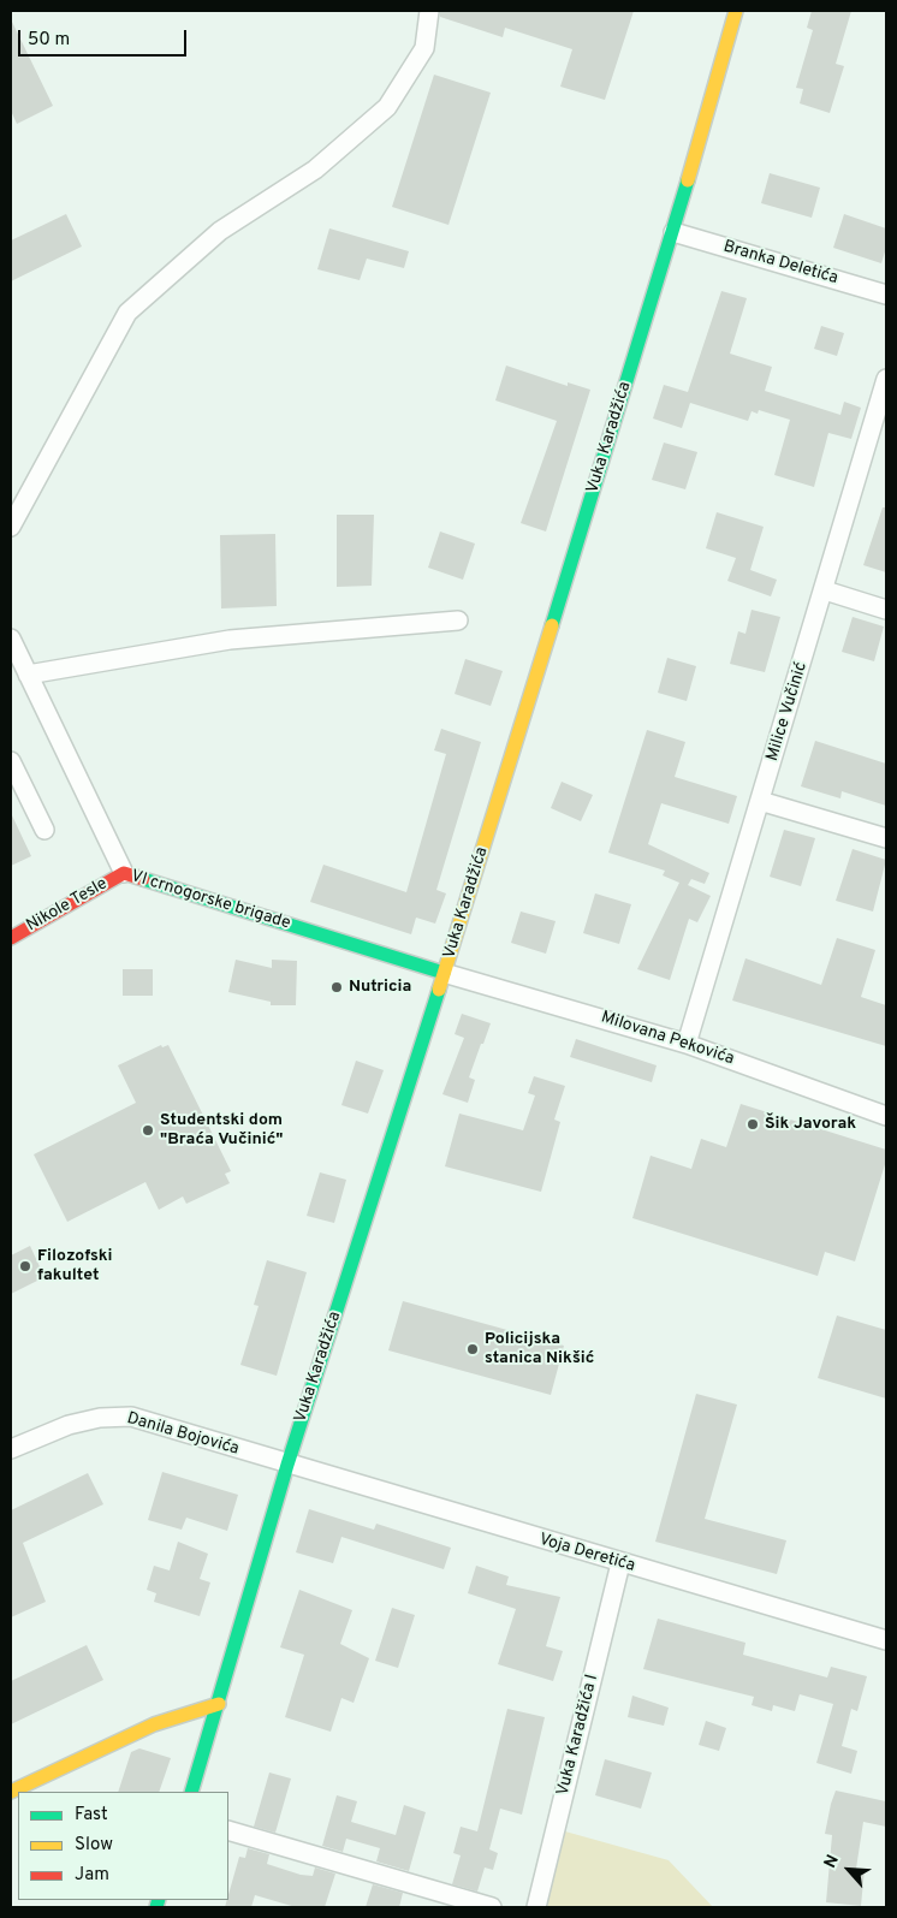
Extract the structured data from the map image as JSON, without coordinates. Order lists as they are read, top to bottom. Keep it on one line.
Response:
{"streets":{"street":["Branka Deletića","Vuka Karadžića","Milice Vučinić","VI crnogorske brigade","Nikole Tesle","Milovana Pekovića","Danila Bojovića","Voja Deretića","Vuka Karadžića I"]},"crossings":[["Branka Deletića","Vuka Karadžića"],["Vuka Karadžića","VI crnogorske brigade"],["Vuka Karadžića","Milovana Pekovića"],["Vuka Karadžića","Danila Bojovića"],["Vuka Karadžića","Voja Deretića"],["Milice Vučinić","Milovana Pekovića"],["VI crnogorske brigade","Nikole Tesle"],["VI crnogorske brigade","Milovana Pekovića"],["Danila Bojovića","Voja Deretića"],["Voja Deretića","Vuka Karadžića I"]],"places":["Nutricia","Šik Javorak","Studentski dom \"Braća Vučinić\"","Filozofski fakultet","Policijska stanica Nikšić"],"legend":["Fast","Slow","Jam"],"scale_bar":"50 m","north":"top left"}
